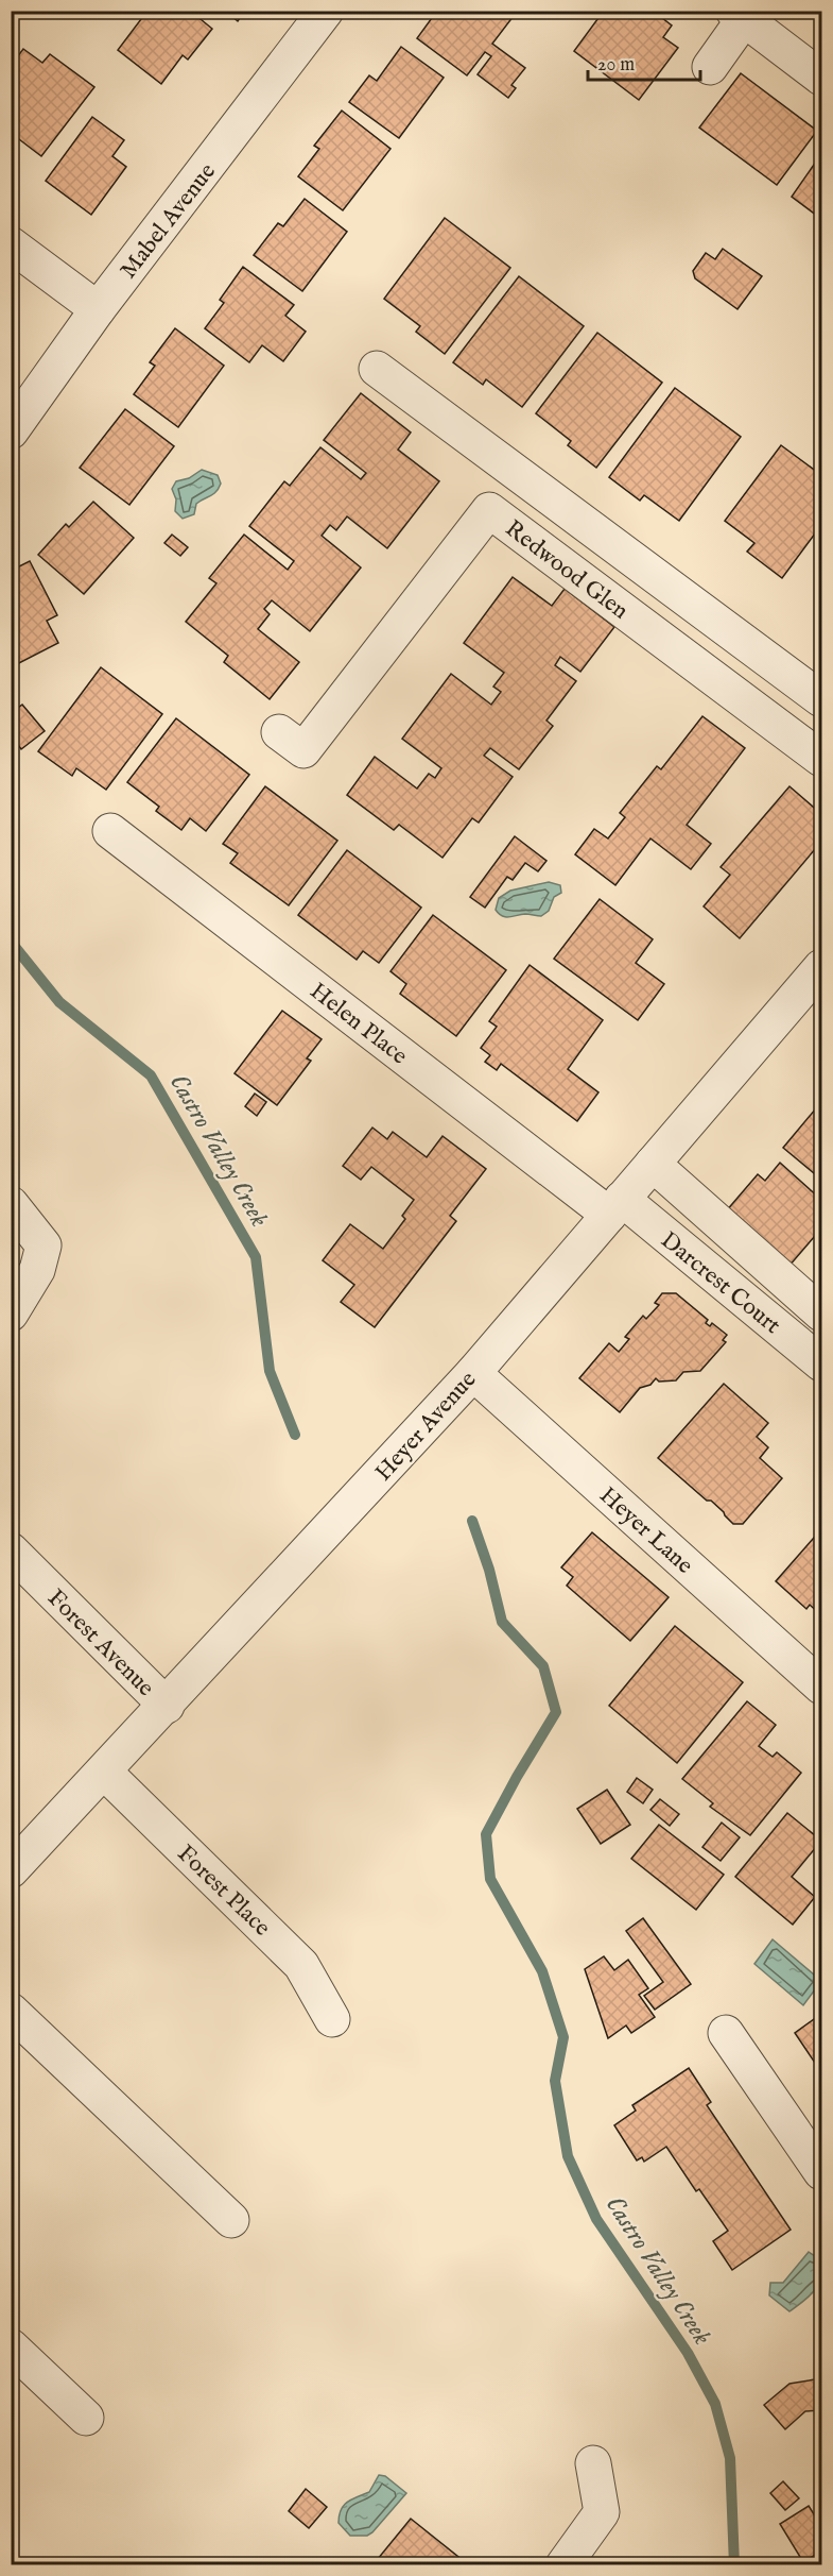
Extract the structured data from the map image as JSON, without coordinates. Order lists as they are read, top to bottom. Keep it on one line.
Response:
{"streets":{"street":["Mabel Avenue","Redwood Glen","Helen Place","Darcrest Court","Heyer Avenue","Heyer Lane","Forest Avenue","Forest Place"]},"crossings":[["Helen Place","Darcrest Court"],["Helen Place","Heyer Avenue"],["Darcrest Court","Heyer Avenue"],["Heyer Avenue","Heyer Lane"],["Heyer Avenue","Forest Avenue"],["Heyer Avenue","Forest Place"]],"water":["Castro Valley Creek"],"scale_bar":"20 m"}
